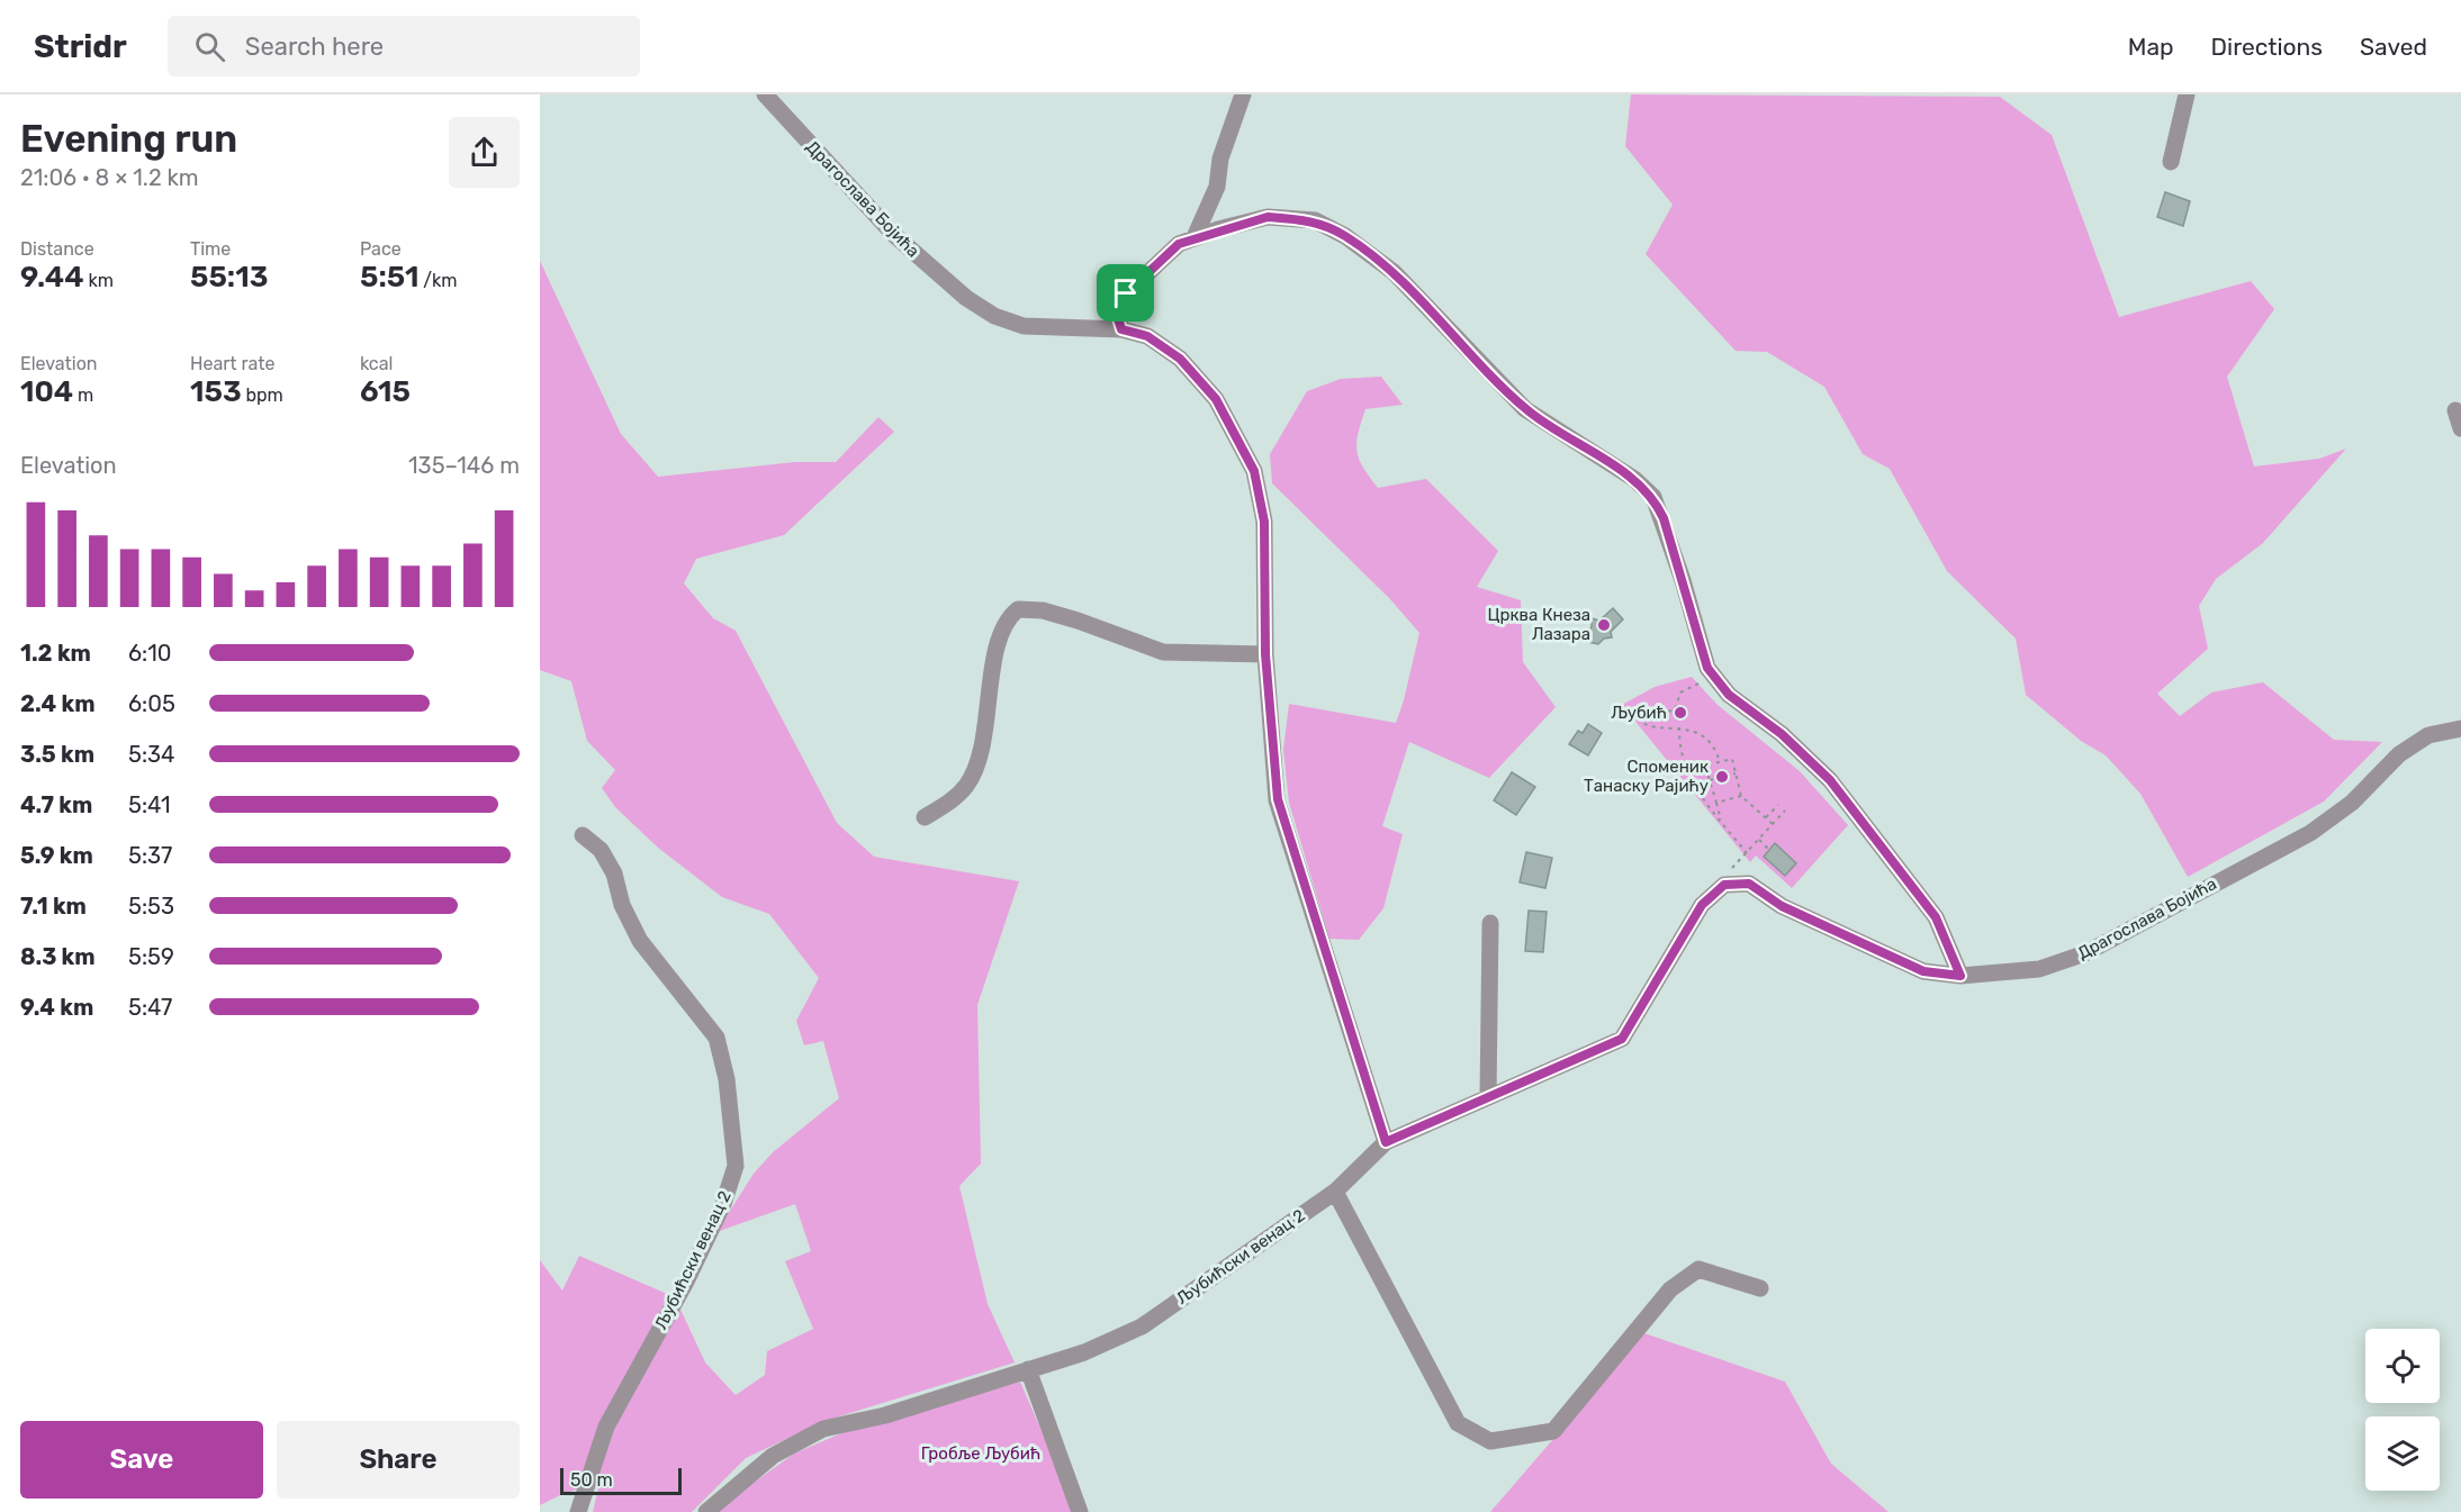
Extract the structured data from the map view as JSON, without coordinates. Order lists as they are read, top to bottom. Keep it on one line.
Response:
{"streets":{"street":["Драгослава Бојића","Љубићски венац 2"]},"crossings":[["Драгослава Бојића","Љубићски венац 2"]],"parks":["Гробље Љубић"],"places":["Црква Кнеза Лазара","Љубић","Споменик Танаску Рајићу"],"scale_bar":"50 m","page":{"header":"Stridr","search":"Search here","nav":["Map","Directions","Saved"],"heading":["Evening run","21:06 · 8 × 1.2 km"],"stats":[["Distance","9.44 km"],["Time","55:13"],["Pace","5:51 /km"],["Elevation","104 m"],["Heart rate","153 bpm"],["kcal","615"]],"chart":["Elevation","135–146 m"],"list":[{"name":"1.2 km","note":"6:10"},{"name":"2.4 km","note":"6:05"},{"name":"3.5 km","note":"5:34"},{"name":"4.7 km","note":"5:41"},{"name":"5.9 km","note":"5:37"},{"name":"7.1 km","note":"5:53"},{"name":"8.3 km","note":"5:59"},{"name":"9.4 km","note":"5:47"}],"buttons":["Save","Share"],"scale":"50 m"}}
